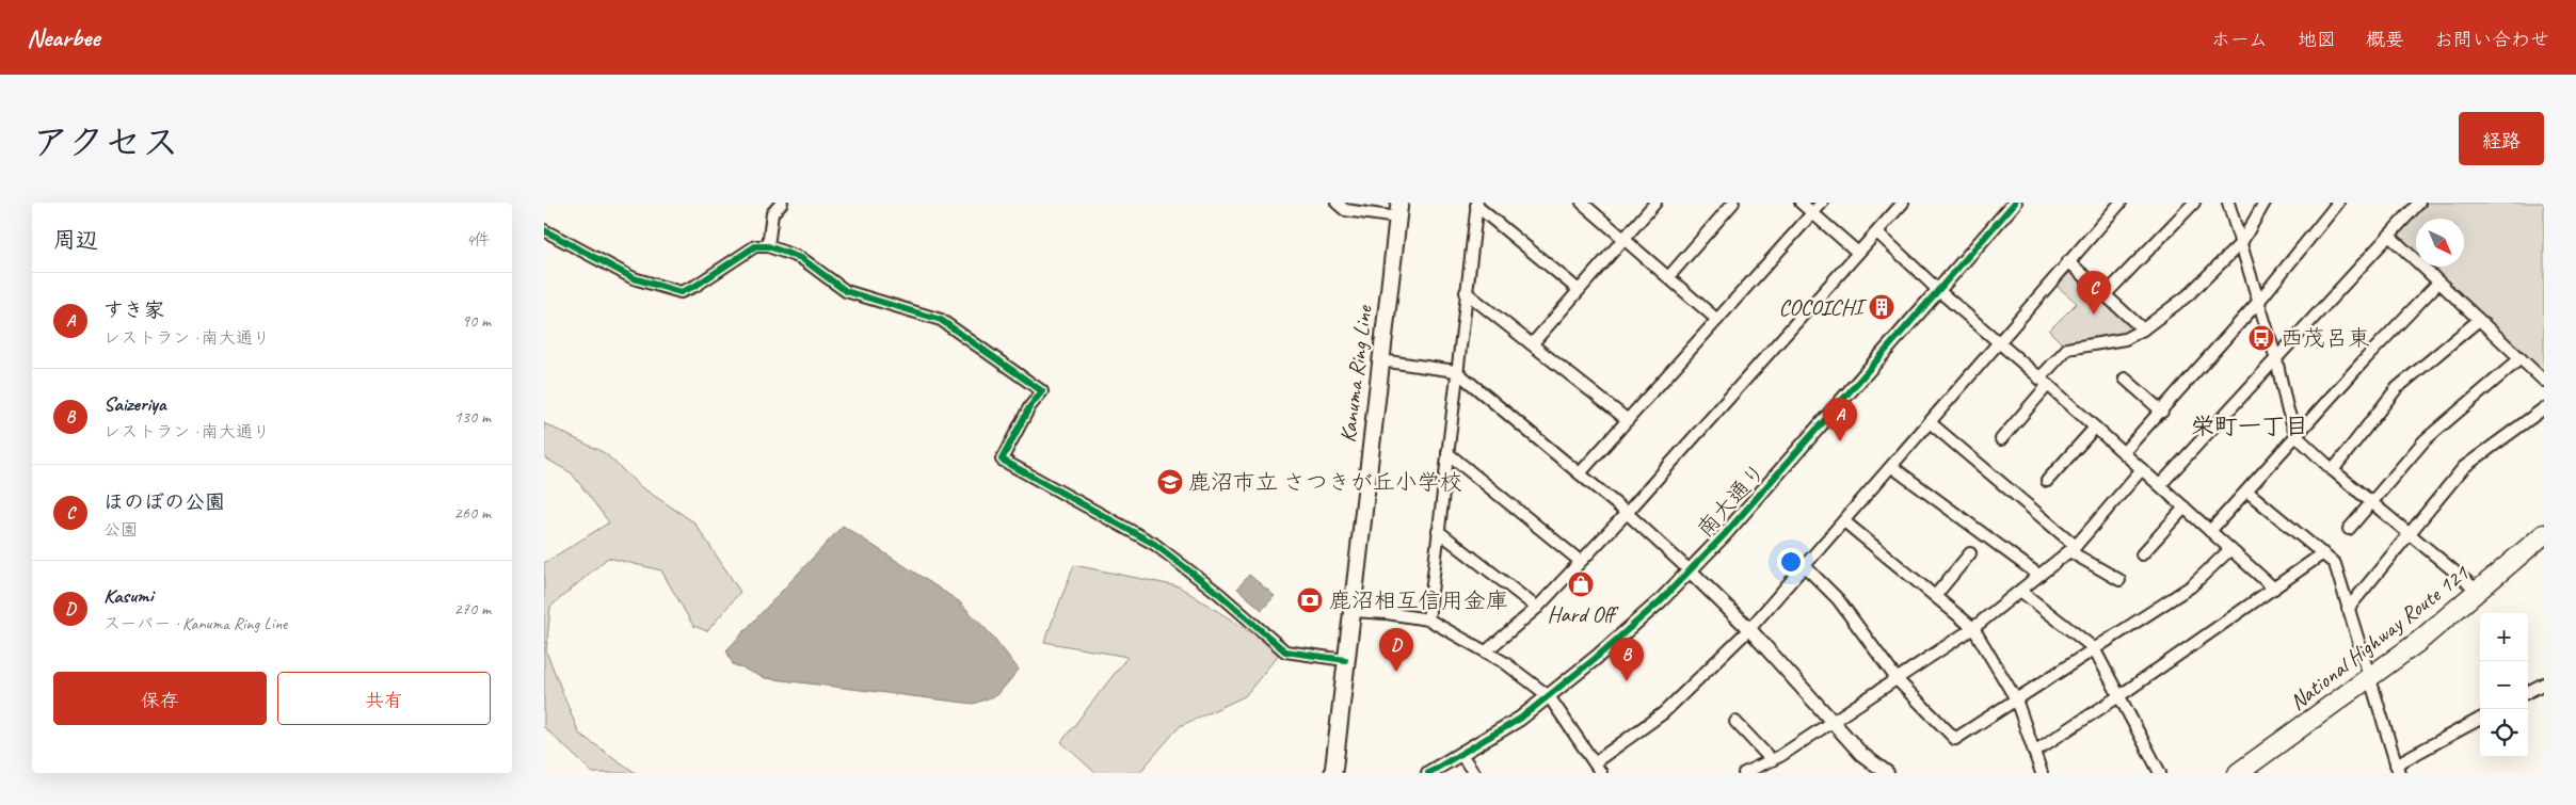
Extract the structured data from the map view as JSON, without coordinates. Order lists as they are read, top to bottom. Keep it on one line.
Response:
{"streets":{"highway":["National Highway Route 121"],"main road":["Kanuma Ring Line"],"street":["南大通り"]},"districts":["栄町一丁目"],"places":{"building":["COCOICHI"],"bus stop":["西茂呂東"],"school or university":["鹿沼市立 さつきが丘小学校"],"shop":["Hard Off"],"bank":["鹿沼相互信用金庫"]},"north":"bottom right","page":{"header":"Nearbee","nav":["ホーム","地図","概要","お問い合わせ"],"title":"アクセス","buttons":["経路",["保存","共有"]],"heading":["周辺","4件"],"pins":["C","A","D","B"],"list":[{"mark":"A","name":"すき家","note":"レストラン · 南大通り","value":"90 m"},{"mark":"B","name":"Saizeriya","note":"レストラン · 南大通り","value":"130 m"},{"mark":"C","name":"ほのぼの公園","note":"公園","value":"260 m"},{"mark":"D","name":"Kasumi","note":"スーパー · Kanuma Ring Line","value":"270 m"}],"map_buttons":["+","−"]}}
